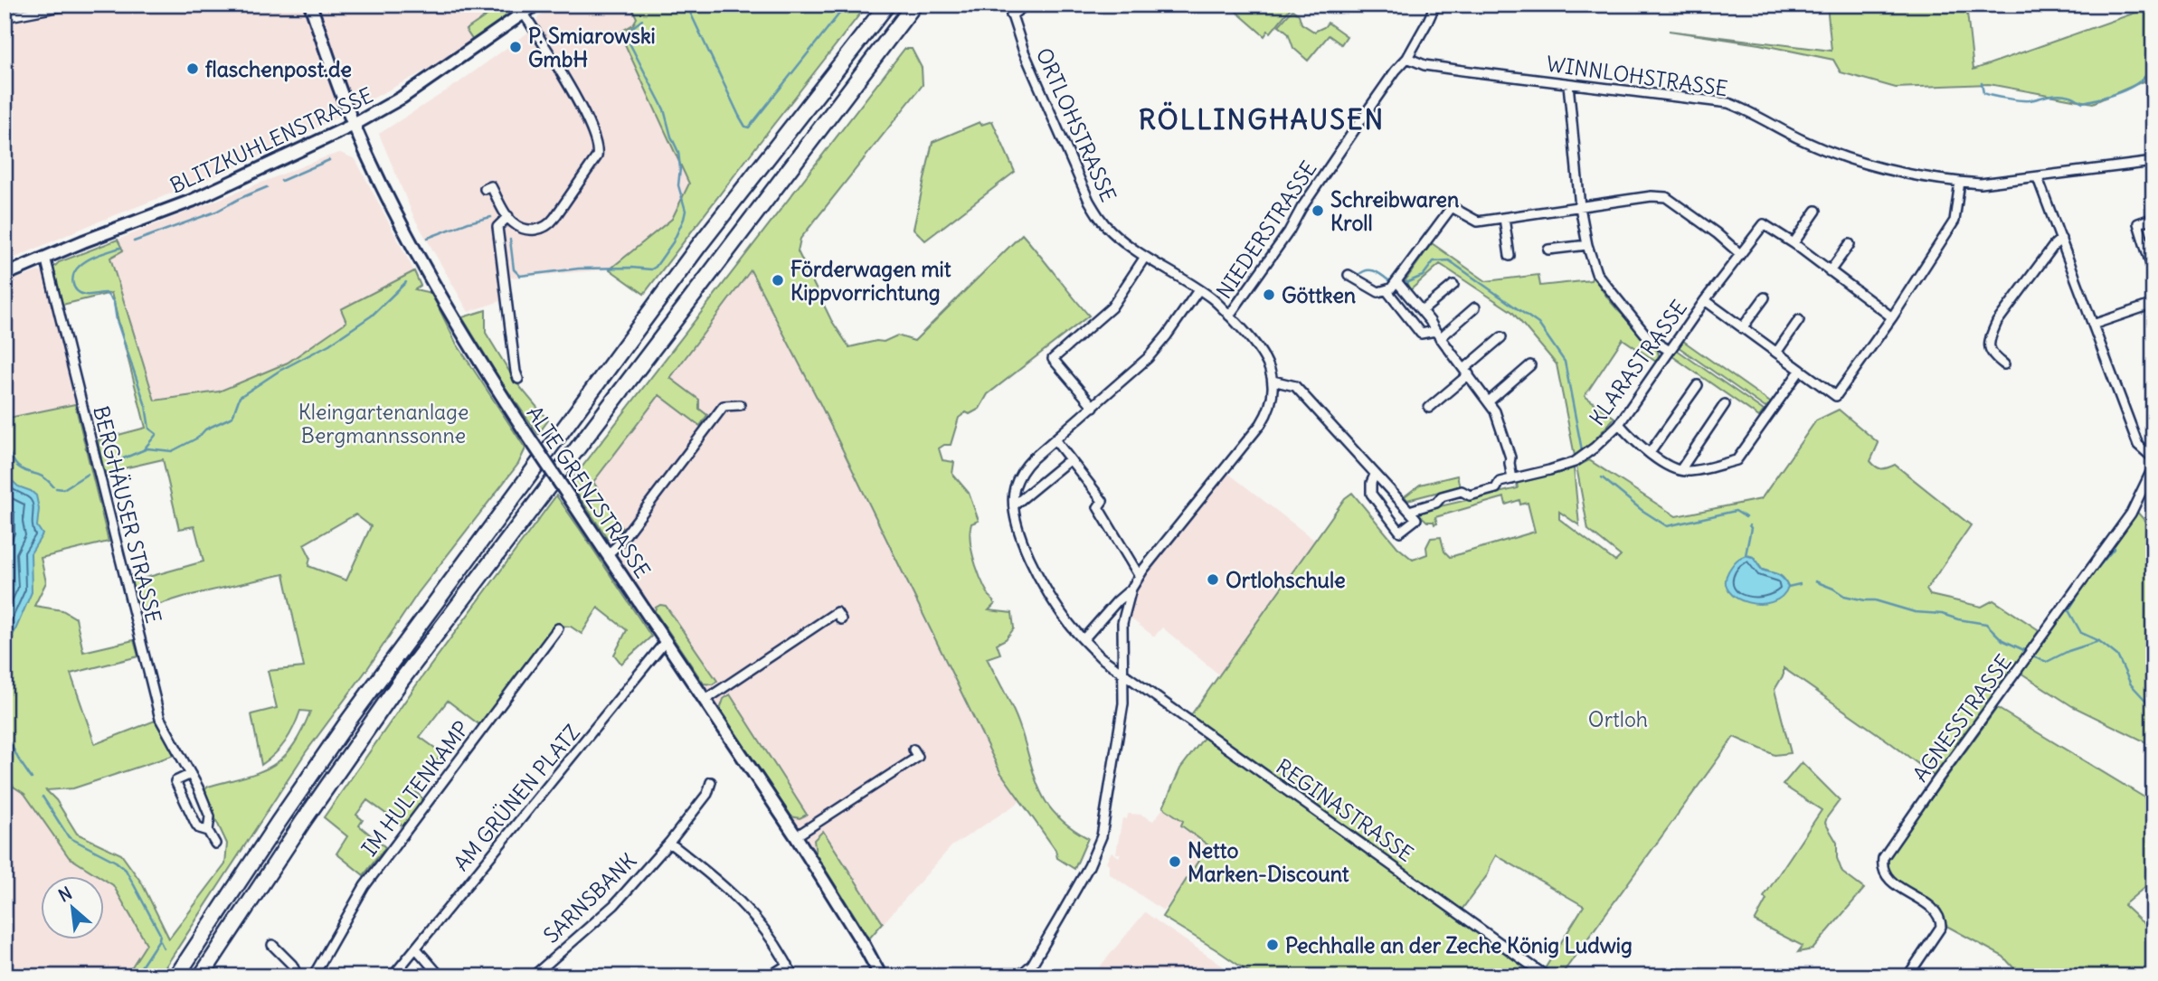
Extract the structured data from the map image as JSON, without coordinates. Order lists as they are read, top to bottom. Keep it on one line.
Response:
{"streets":{"street":["WINNLOHSTRASSE","ORTLOHSTRASSE","BLITZKUHLENSTRASSE","NIEDERSTRASSE","KLARASTRASSE","ALTE GRENZSTRASSE","BERGHÄUSER STRASSE","AGNESSTRASSE","IM HULTENKAMP","AM GRÜNEN PLATZ","REGINASTRASSE","SARNSBANK"]},"crossings":[["WINNLOHSTRASSE","NIEDERSTRASSE"],["ORTLOHSTRASSE","NIEDERSTRASSE"],["BLITZKUHLENSTRASSE","ALTE GRENZSTRASSE"],["BLITZKUHLENSTRASSE","BERGHÄUSER STRASSE"],["ALTE GRENZSTRASSE","AM GRÜNEN PLATZ"]],"districts":["RÖLLINGHAUSEN"],"parks":["Kleingartenanlage Bergmannssonne","Ortloh"],"places":["P. Smiarowski GmbH","flaschenpost.de","Schreibwaren Kroll","Förderwagen mit Kippvorrichtung","Göttken","Ortlohschule","Netto Marken-Discount","Pechhalle an der Zeche König Ludwig"],"north":"top left"}
